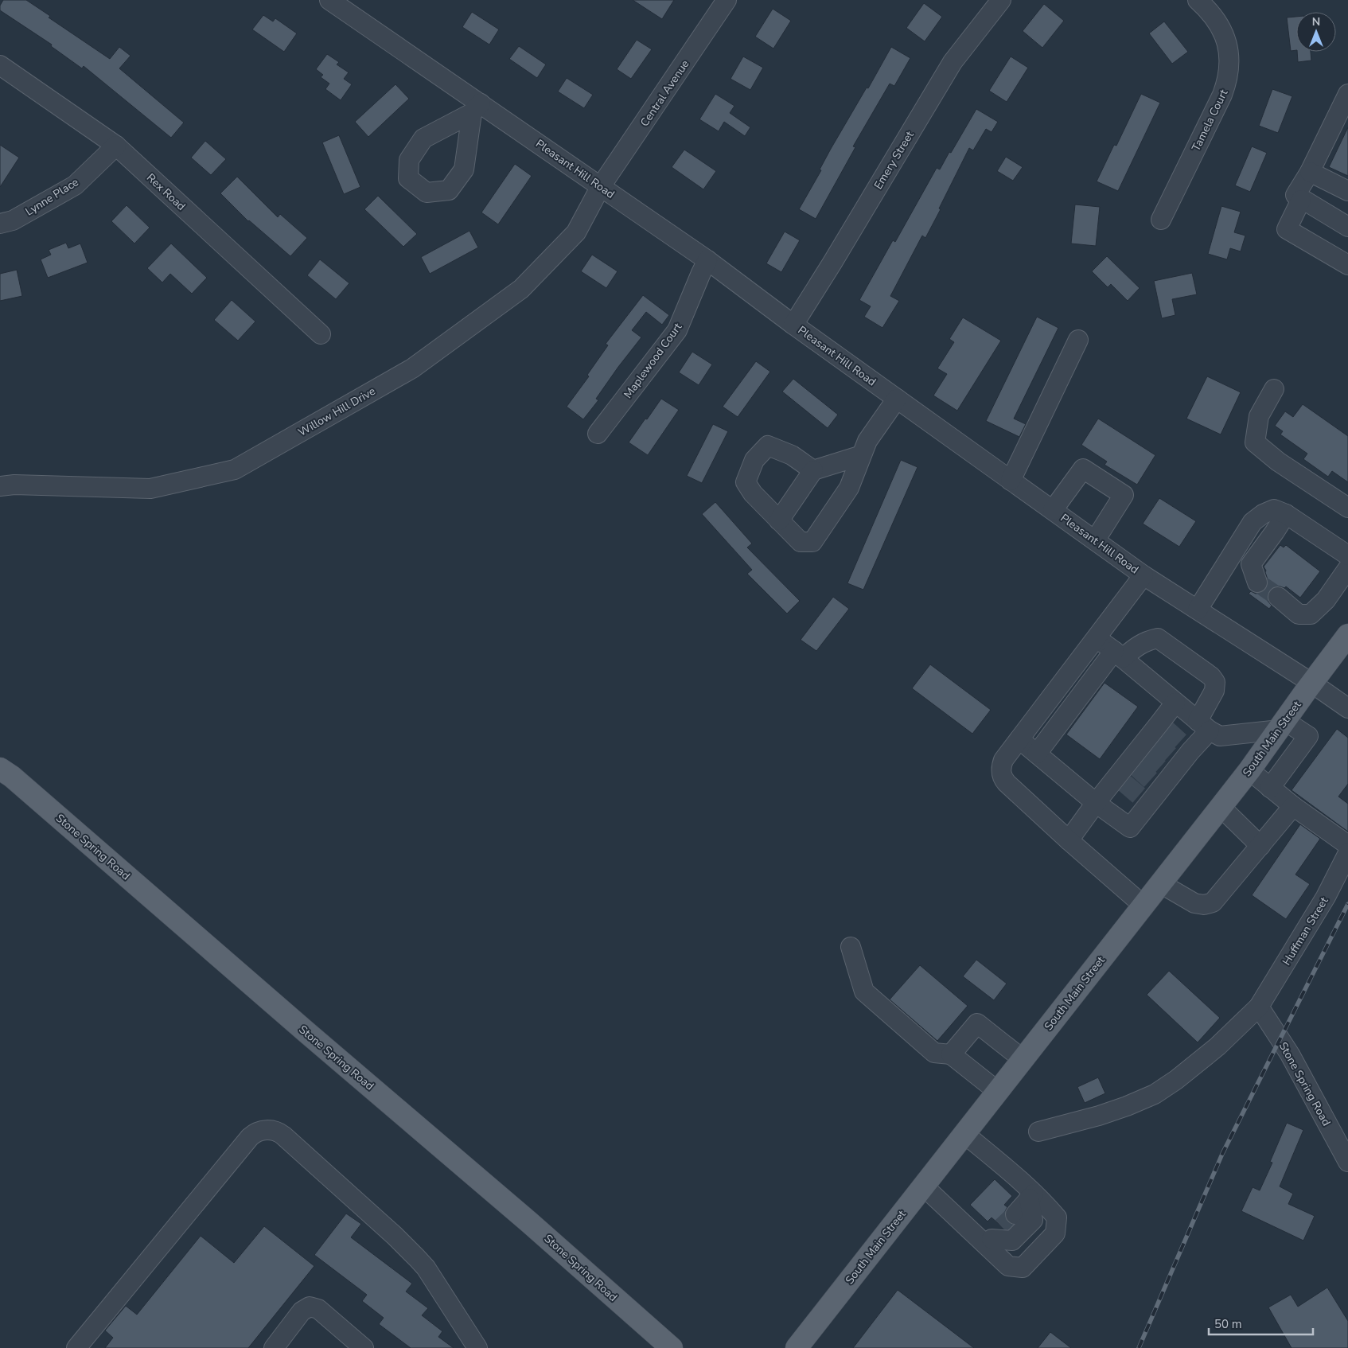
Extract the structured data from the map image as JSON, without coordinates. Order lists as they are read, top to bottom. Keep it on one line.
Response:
{"streets":{"main road":["South Main Street","Stone Spring Road"],"street":["Central Avenue","Tamela Court","Emery Street","Pleasant Hill Road","Rex Road","Lynne Place","Maplewood Court","Willow Hill Drive","Huffman Street"]},"crossings":[["Central Avenue","Pleasant Hill Road"],["Central Avenue","Willow Hill Drive"],["Emery Street","Pleasant Hill Road"],["Pleasant Hill Road","Maplewood Court"],["Pleasant Hill Road","Willow Hill Drive"],["Pleasant Hill Road","South Main Street"],["Rex Road","Lynne Place"],["Stone Spring Road","Huffman Street"]],"scale_bar":"50 m","north":"top"}
